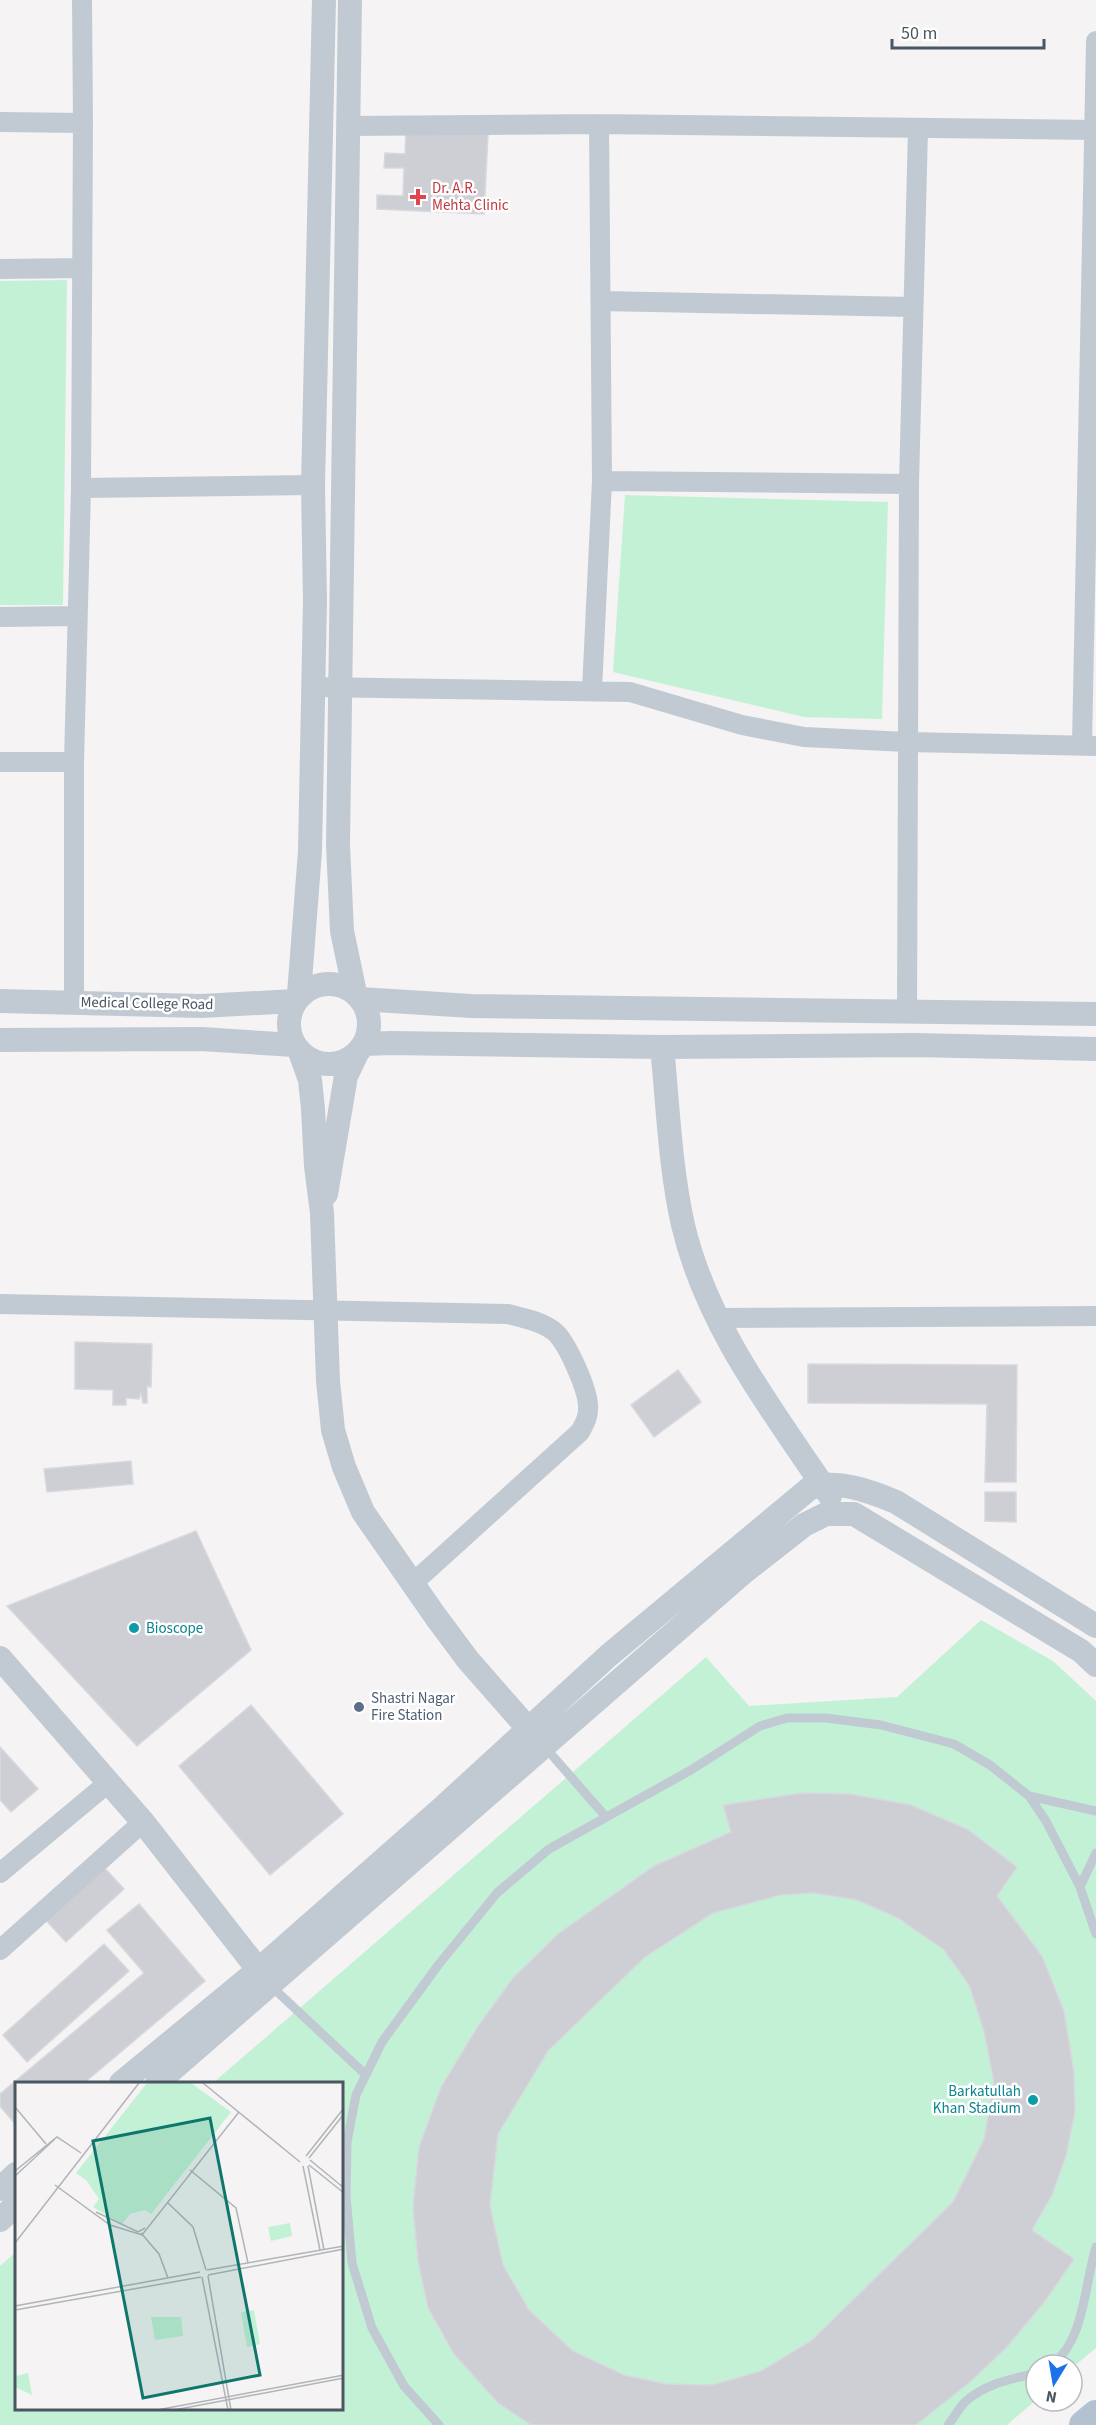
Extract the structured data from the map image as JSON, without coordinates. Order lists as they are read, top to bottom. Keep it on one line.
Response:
{"streets":{"street":["Medical College Road"]},"places":{"health":["Dr. A.R. Mehta Clinic"],"other":["Bioscope","Shastri Nagar Fire Station","Barkatullah Khan Stadium"]},"scale_bar":"50 m","north":"bottom"}
